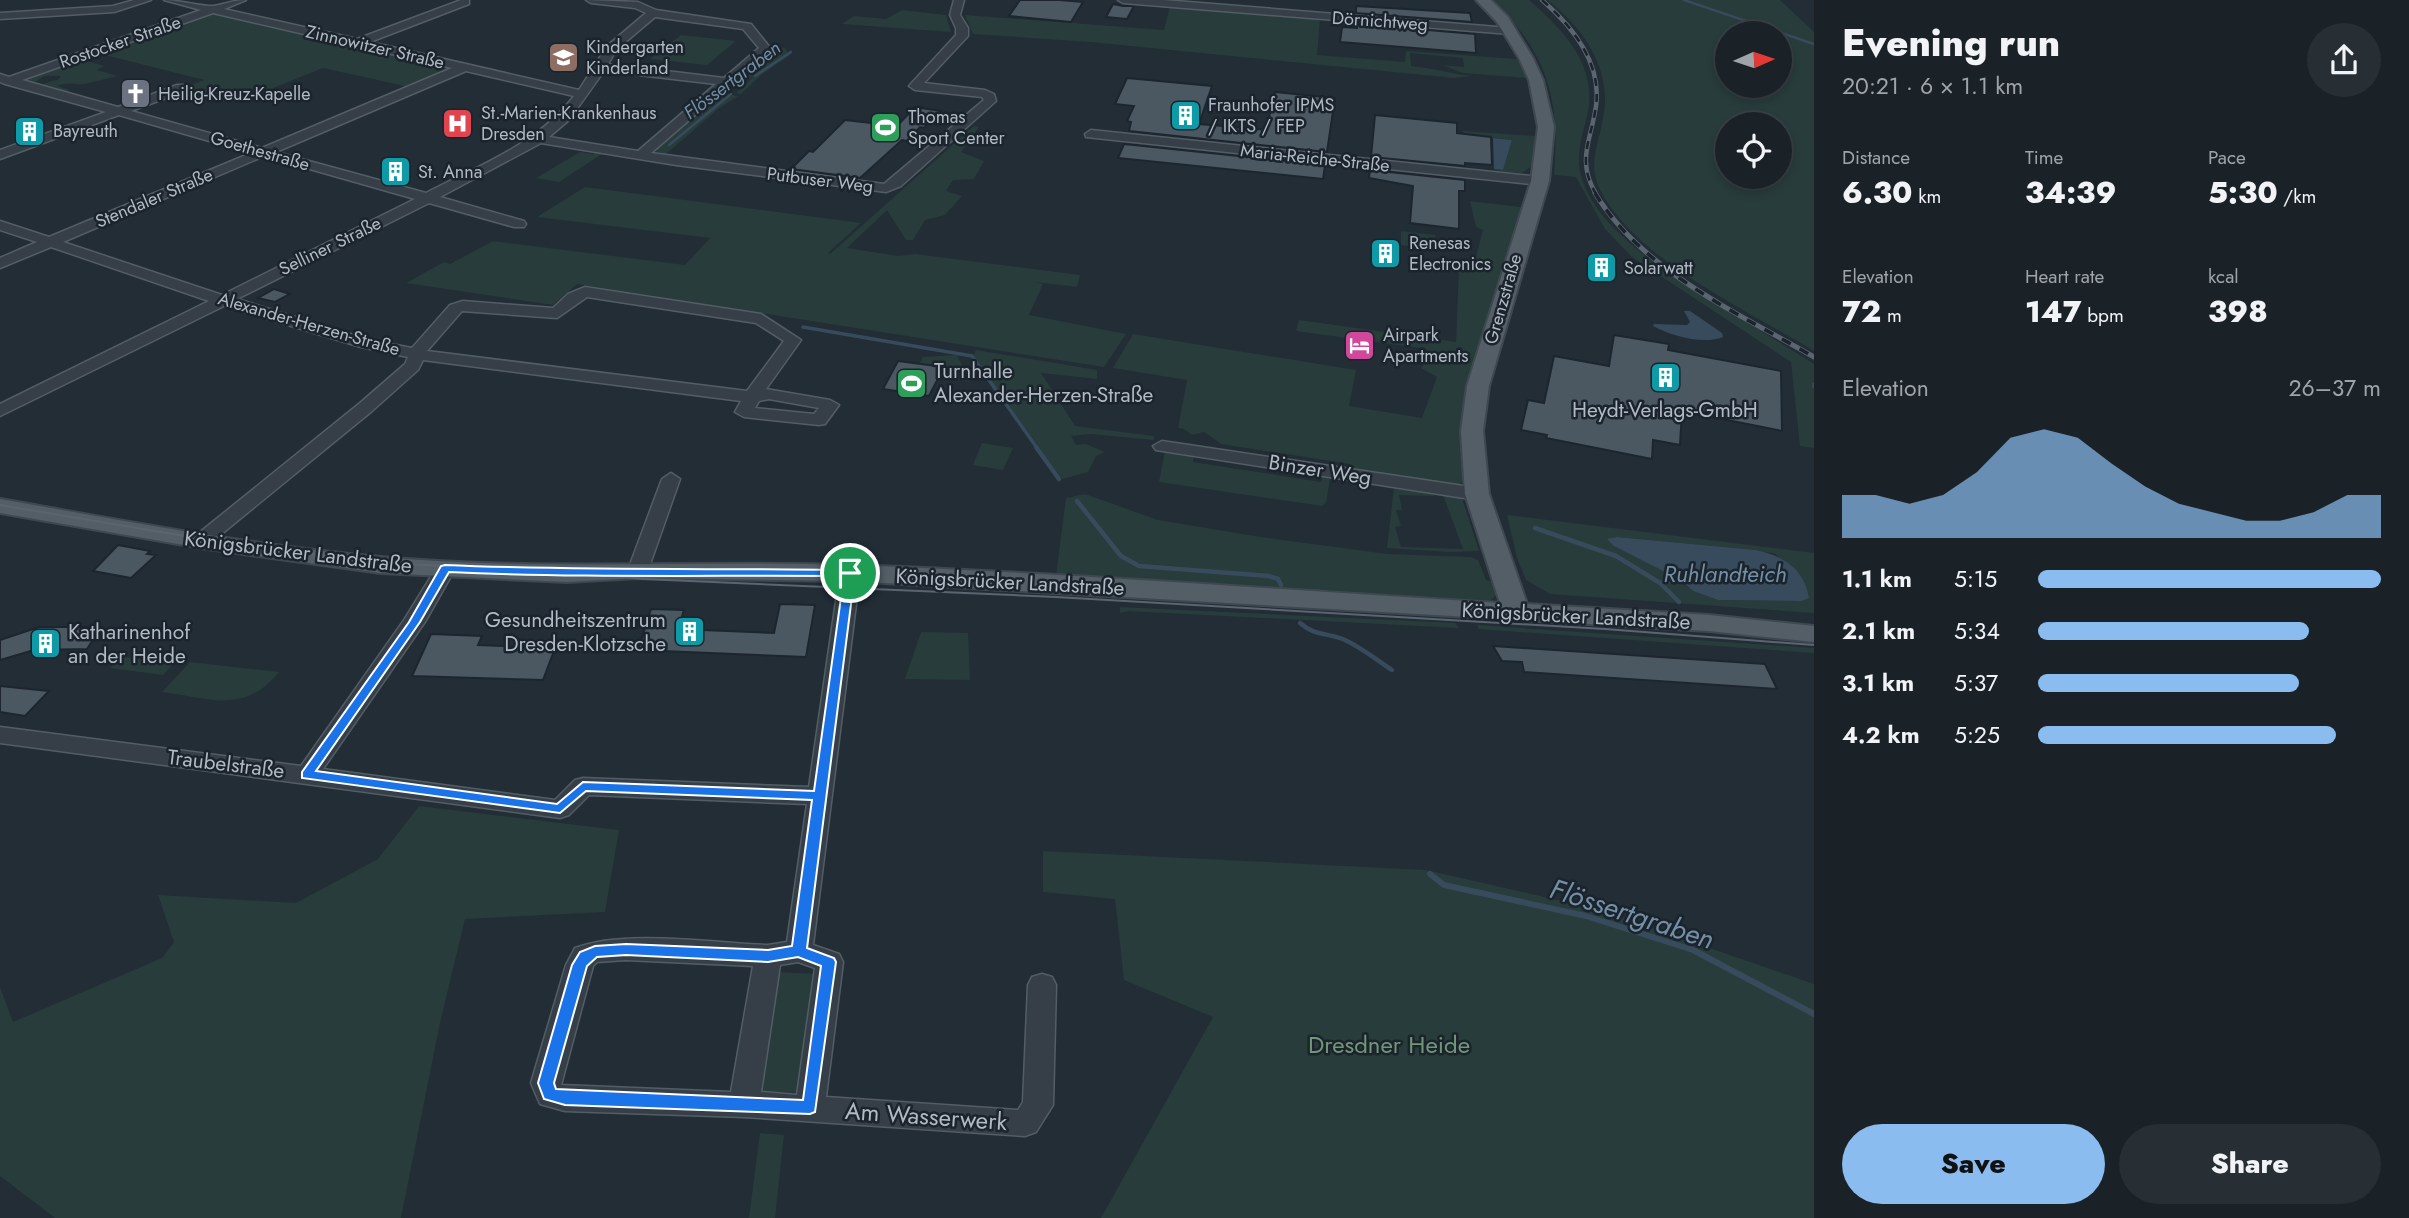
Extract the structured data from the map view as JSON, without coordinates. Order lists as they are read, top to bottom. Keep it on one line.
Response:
{"streets":{"main road":["Grenzstraße","Königsbrücker Landstraße"],"street":["Dörnichtweg","Rostocker Straße","Zinnowitzer Straße","Goethestraße","Maria-Reiche-Straße","Putbuser Weg","Stendaler Straße","Selliner Straße","Alexander-Herzen-Straße","Binzer Weg","Traubelstraße","Am Wasserwerk"]},"crossings":[["Dörnichtweg","Grenzstraße"],["Rostocker Straße","Zinnowitzer Straße"],["Rostocker Straße","Goethestraße"],["Zinnowitzer Straße","Stendaler Straße"],["Zinnowitzer Straße","Selliner Straße"],["Goethestraße","Stendaler Straße"],["Goethestraße","Selliner Straße"],["Maria-Reiche-Straße","Grenzstraße"],["Stendaler Straße","Alexander-Herzen-Straße"],["Selliner Straße","Alexander-Herzen-Straße"],["Grenzstraße","Binzer Weg"],["Grenzstraße","Königsbrücker Landstraße"]],"water":["Flössertgraben","Ruhlandteich"],"parks":["Dresdner Heide"],"places":{"school or university":["Kindergarten Kinderland"],"church":["Heilig-Kreuz-Kapelle"],"building":["Fraunhofer IPMS / IKTS / FEP","Bayreuth","St. Anna","Renesas Electronics","Solarwatt","Heydt-Verlags-GmbH","Gesundheitszentrum Dresden-Klotzsche","Katharinenhof an der Heide"],"hospital":["St.-Marien-Krankenhaus Dresden"],"sports":["Thomas Sport Center","Turnhalle Alexander-Herzen-Straße"],"hotel":["Airpark Apartments"]},"north":"right","page":{"heading":["Evening run","20:21 · 6 × 1.1 km"],"stats":[["Distance","6.30 km"],["Time","34:39"],["Pace","5:30 /km"],["Elevation","72 m"],["Heart rate","147 bpm"],["kcal","398"]],"chart":["Elevation","26–37 m"],"list":[{"name":"1.1 km","note":"5:15"},{"name":"2.1 km","note":"5:34"},{"name":"3.1 km","note":"5:37"},{"name":"4.2 km","note":"5:25"}],"buttons":["Save","Share"]}}
